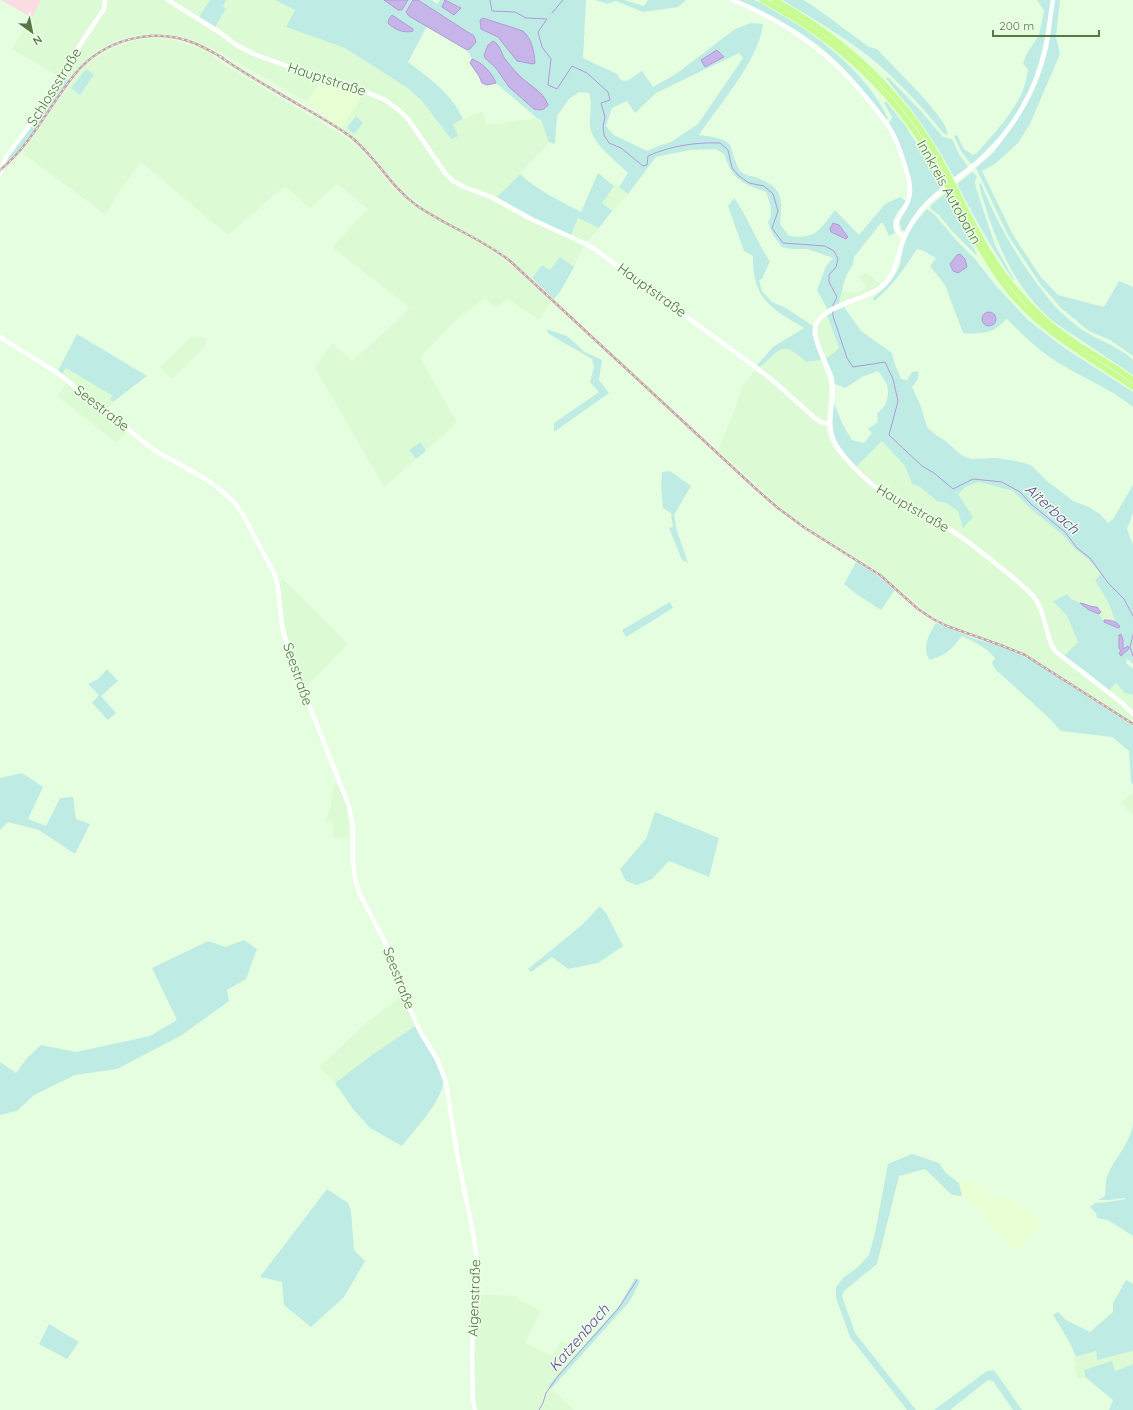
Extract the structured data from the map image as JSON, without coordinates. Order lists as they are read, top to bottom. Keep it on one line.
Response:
{"streets":{"highway":["Innkreis Autobahn"],"street":["Hauptstraße","Schlossstraße","Seestraße","Aigenstraße"]},"crossings":[["Seestraße","Aigenstraße"]],"water":["Aiterbach","Katzenbach"],"scale_bar":"200 m","north":"bottom right"}
